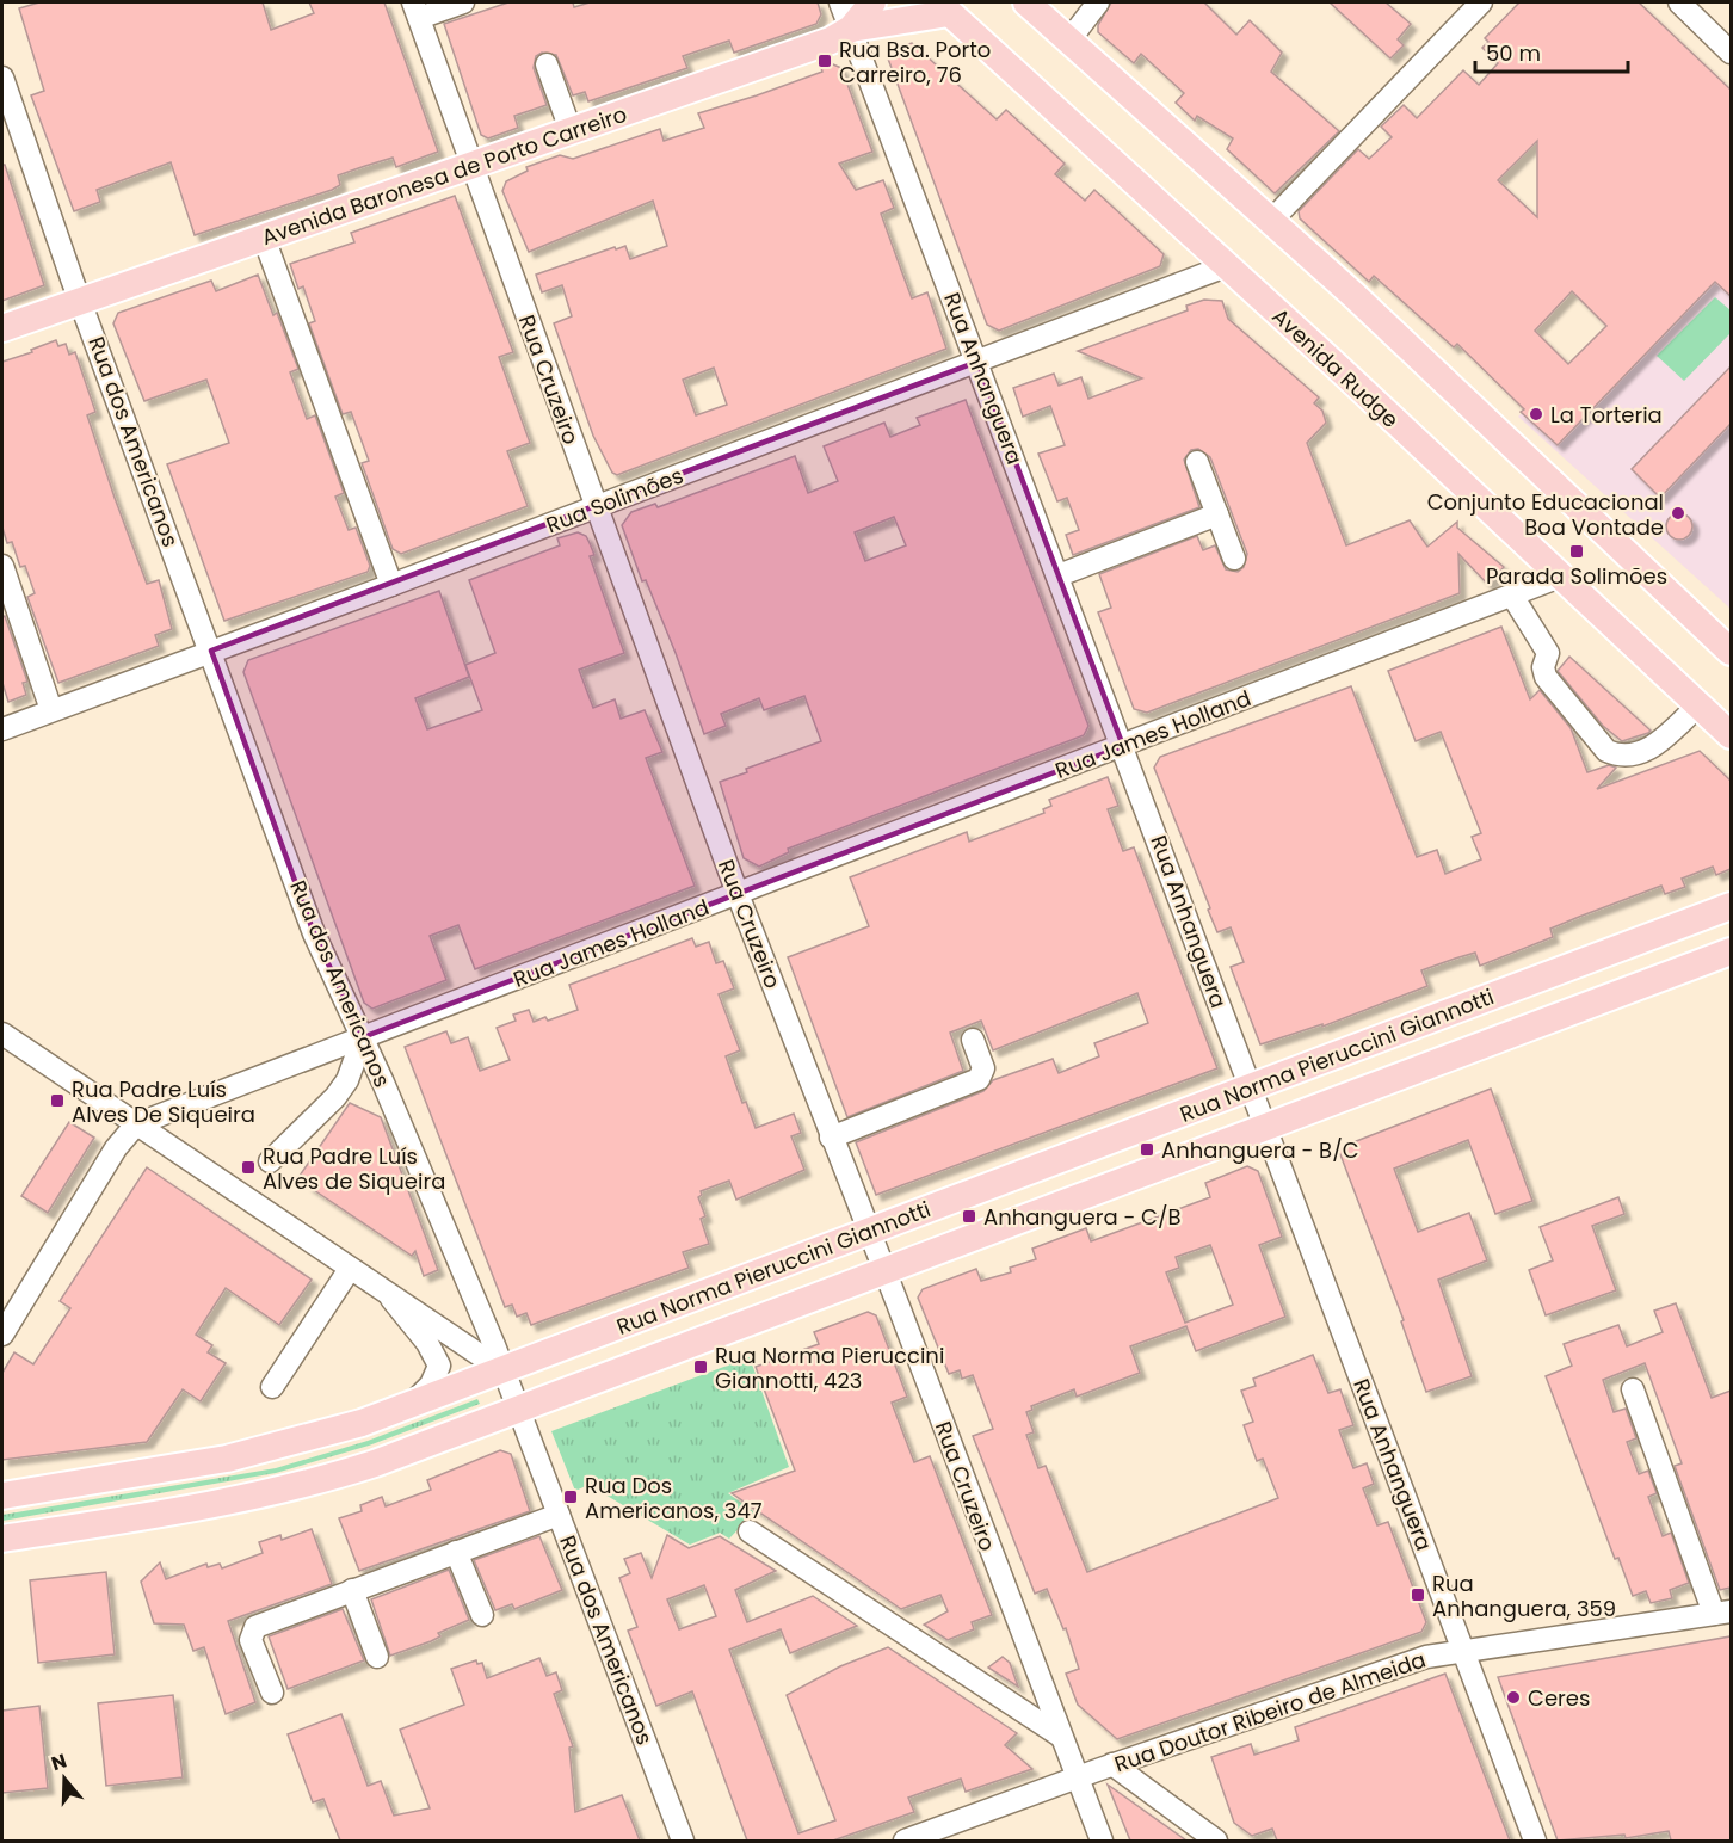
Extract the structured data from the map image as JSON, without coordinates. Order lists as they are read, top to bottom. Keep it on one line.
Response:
{"streets":{"main road":["Avenida Baronesa de Porto Carreiro","Avenida Rudge","Rua Norma Pieruccini Giannotti"],"street":["Rua Anhanguera","Rua Cruzeiro","Rua dos Americanos","Rua Solimões","Rua James Holland","Rua Doutor Ribeiro de Almeida"]},"crossings":[["Avenida Baronesa de Porto Carreiro","Rua Anhanguera"],["Avenida Baronesa de Porto Carreiro","Rua Cruzeiro"],["Avenida Baronesa de Porto Carreiro","Rua dos Americanos"],["Avenida Rudge","Rua Solimões"],["Avenida Rudge","Rua James Holland"],["Rua Anhanguera","Rua Solimões"],["Rua Anhanguera","Rua James Holland"],["Rua Anhanguera","Rua Norma Pieruccini Giannotti"],["Rua Anhanguera","Rua Doutor Ribeiro de Almeida"],["Rua Cruzeiro","Rua Solimões"],["Rua Cruzeiro","Rua James Holland"],["Rua Cruzeiro","Rua Norma Pieruccini Giannotti"],["Rua Cruzeiro","Rua Doutor Ribeiro de Almeida"],["Rua dos Americanos","Rua Solimões"],["Rua dos Americanos","Rua James Holland"],["Rua dos Americanos","Rua Norma Pieruccini Giannotti"]],"places":{"transit":["Rua Bsa. Porto Carreiro, 76","Parada Solimões","Rua Padre Luís Alves De Siqueira","Anhanguera - B/C","Rua Padre Luís Alves de Siqueira","Anhanguera - C/B","Rua Norma Pieruccini Giannotti, 423","Rua Dos Americanos, 347","Rua Anhanguera, 359"],"other":["La Torteria","Conjunto Educacional Boa Vontade","Ceres"]},"scale_bar":"50 m","north":"top"}
